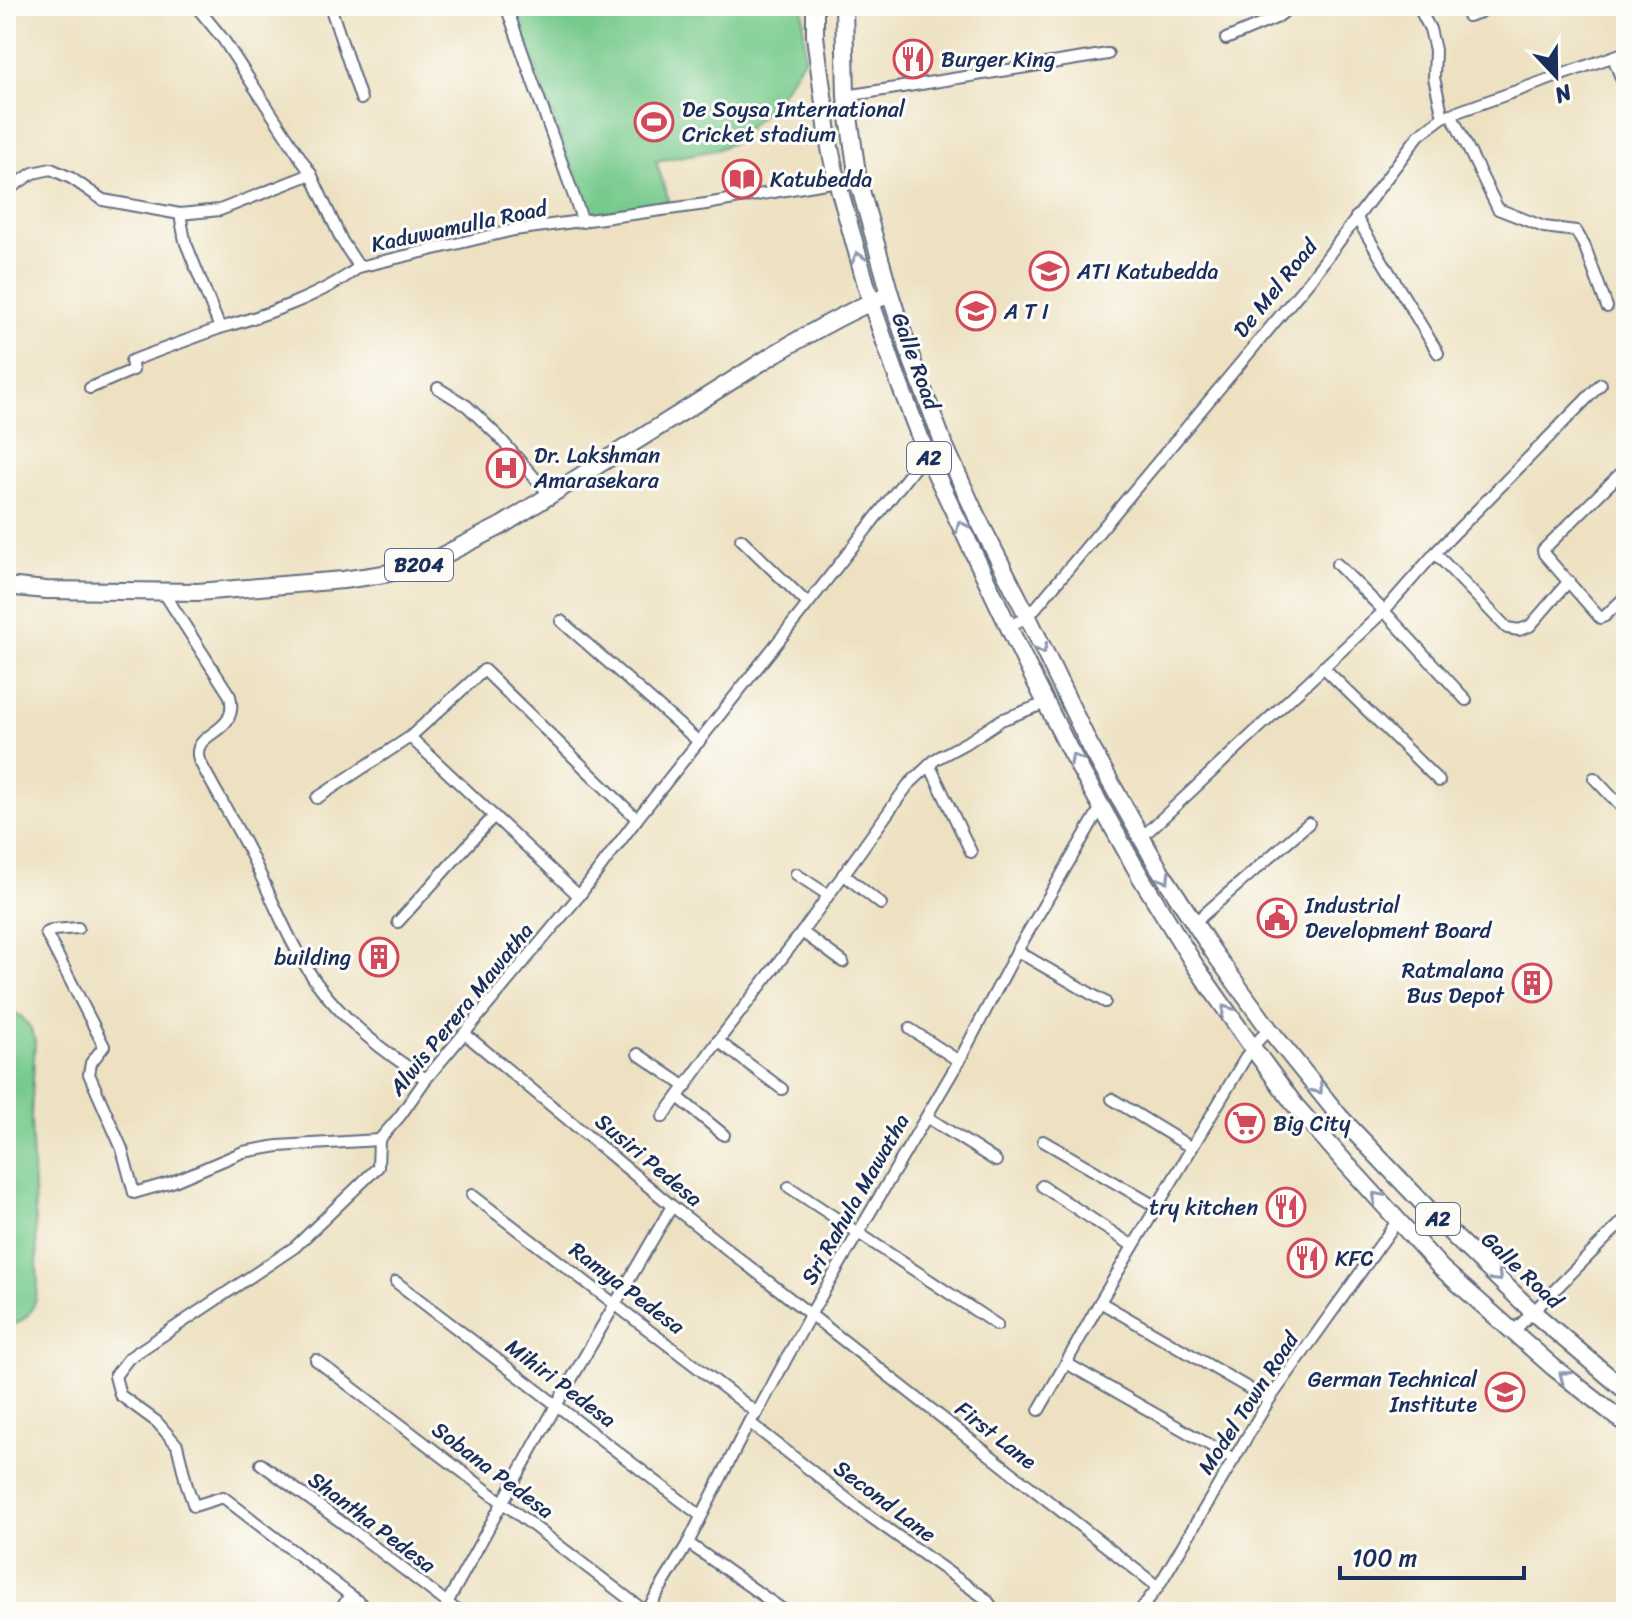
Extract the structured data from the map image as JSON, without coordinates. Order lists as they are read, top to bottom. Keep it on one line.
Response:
{"streets":{"main road":["Galle Road","A2","B204"],"street":["Kaduwamulla Road","De Mel Road","Alwis Perera Mawatha","Susiri Pedesa","Sri Rahula Mawatha","Ramya Pedesa","Mihiri Pedesa","Model Town Road","First Lane","Sobana Pedesa","Second Lane","Shantha Pedesa"]},"crossings":[["Kaduwamulla Road","Galle Road"],["De Mel Road","Galle Road"],["De Mel Road","A2"],["Galle Road","A2"],["Galle Road","B204"],["Galle Road","Alwis Perera Mawatha"],["Galle Road","Sri Rahula Mawatha"],["A2","Model Town Road"],["Alwis Perera Mawatha","Susiri Pedesa"],["Susiri Pedesa","Sri Rahula Mawatha"],["Susiri Pedesa","First Lane"],["Sri Rahula Mawatha","Ramya Pedesa"],["Sri Rahula Mawatha","Mihiri Pedesa"],["Sri Rahula Mawatha","First Lane"],["Sri Rahula Mawatha","Sobana Pedesa"],["Sri Rahula Mawatha","Second Lane"],["Ramya Pedesa","Second Lane"],["Model Town Road","First Lane"]],"places":{"restaurant":["Burger King","try kitchen","KFC"],"sports":["De Soysa International Cricket stadium"],"library":["Katubedda"],"school or university":["ATI Katubedda","A T I","German Technical Institute"],"hospital":["Dr. Lakshman Amarasekara"],"public building":["Industrial Development Board"],"building":["building","Ratmalana Bus Depot"],"supermarket":["Big City"]},"scale_bar":"100 m","north":"bottom"}
